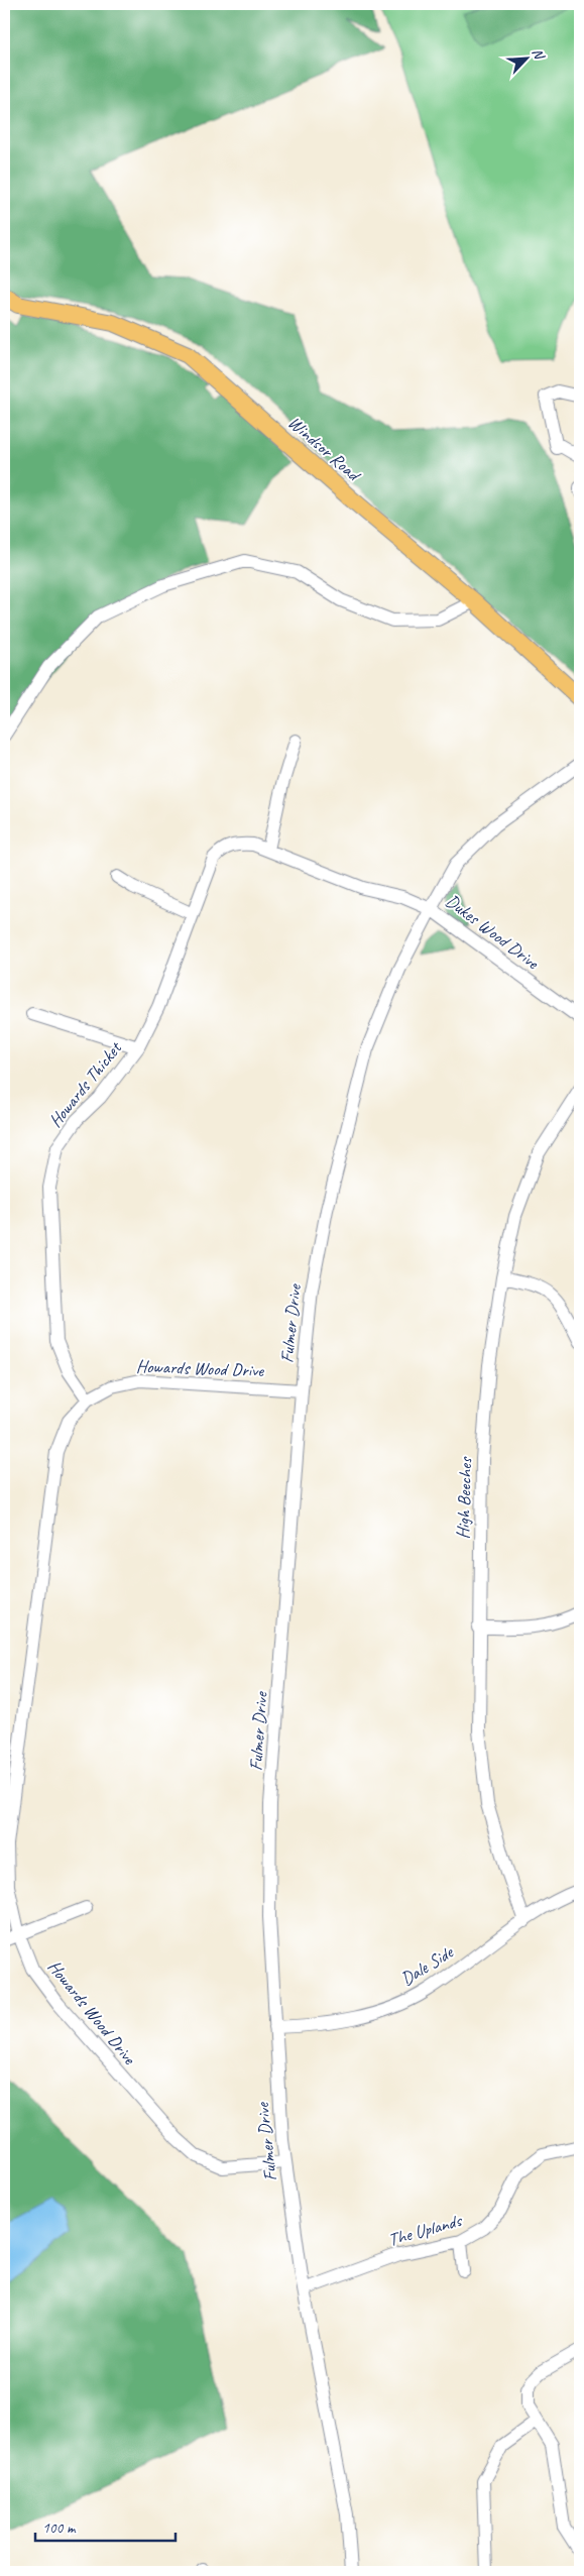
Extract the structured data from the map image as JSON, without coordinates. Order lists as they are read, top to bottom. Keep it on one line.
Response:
{"streets":{"main road":["Windsor Road"],"street":["Dukes Wood Drive","Howards Thicket","Fulmer Drive","Howards Wood Drive","High Beeches","Dale Side","The Uplands"]},"crossings":[["Dukes Wood Drive","Howards Thicket"],["Dukes Wood Drive","Fulmer Drive"],["Howards Thicket","Fulmer Drive"],["Howards Thicket","Howards Wood Drive"],["Fulmer Drive","Howards Wood Drive"],["Fulmer Drive","Dale Side"],["Fulmer Drive","The Uplands"],["High Beeches","Dale Side"]],"scale_bar":"100 m","north":"top right"}
